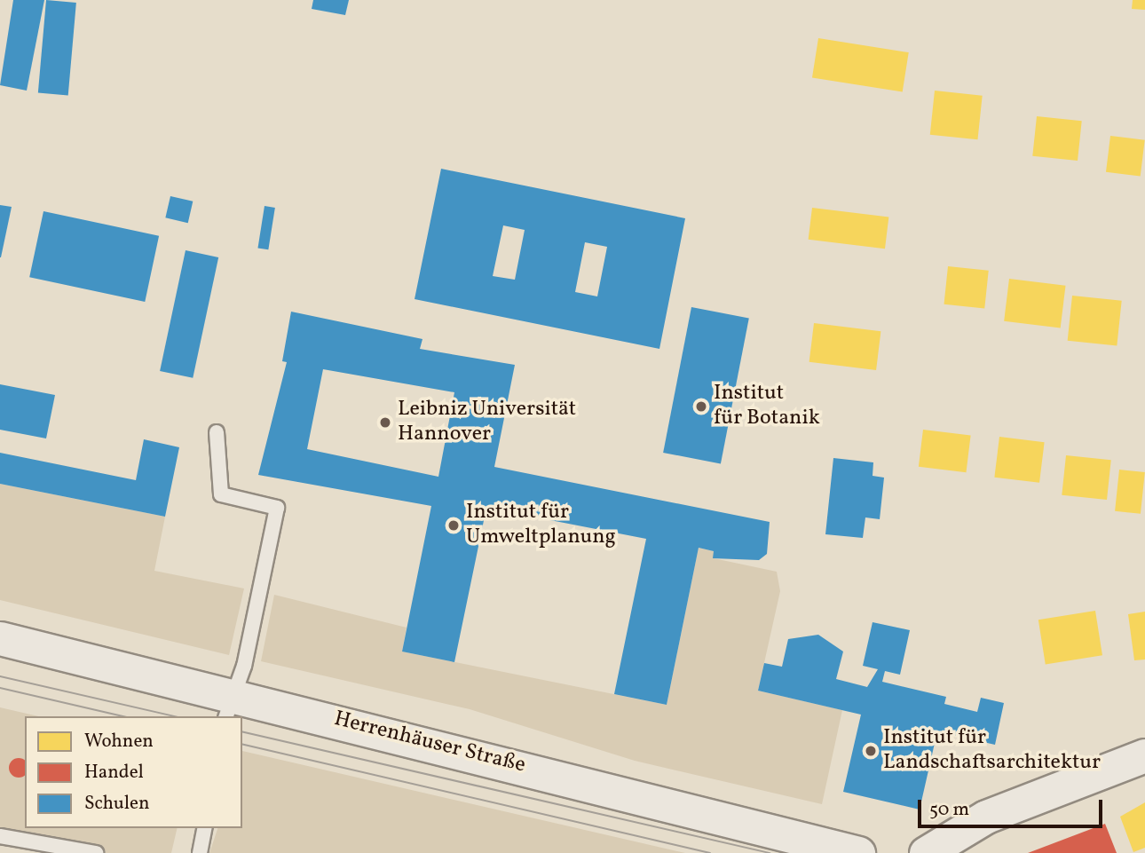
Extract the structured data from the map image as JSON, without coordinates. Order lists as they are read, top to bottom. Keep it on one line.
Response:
{"streets":{"street":["Herrenhäuser Straße"]},"places":["Institut für Botanik","Leibniz Universität Hannover","Institut für Umweltplanung","Institut für Landschaftsarchitektur"],"legend":["Wohnen","Handel","Schulen"],"scale_bar":"50 m"}
